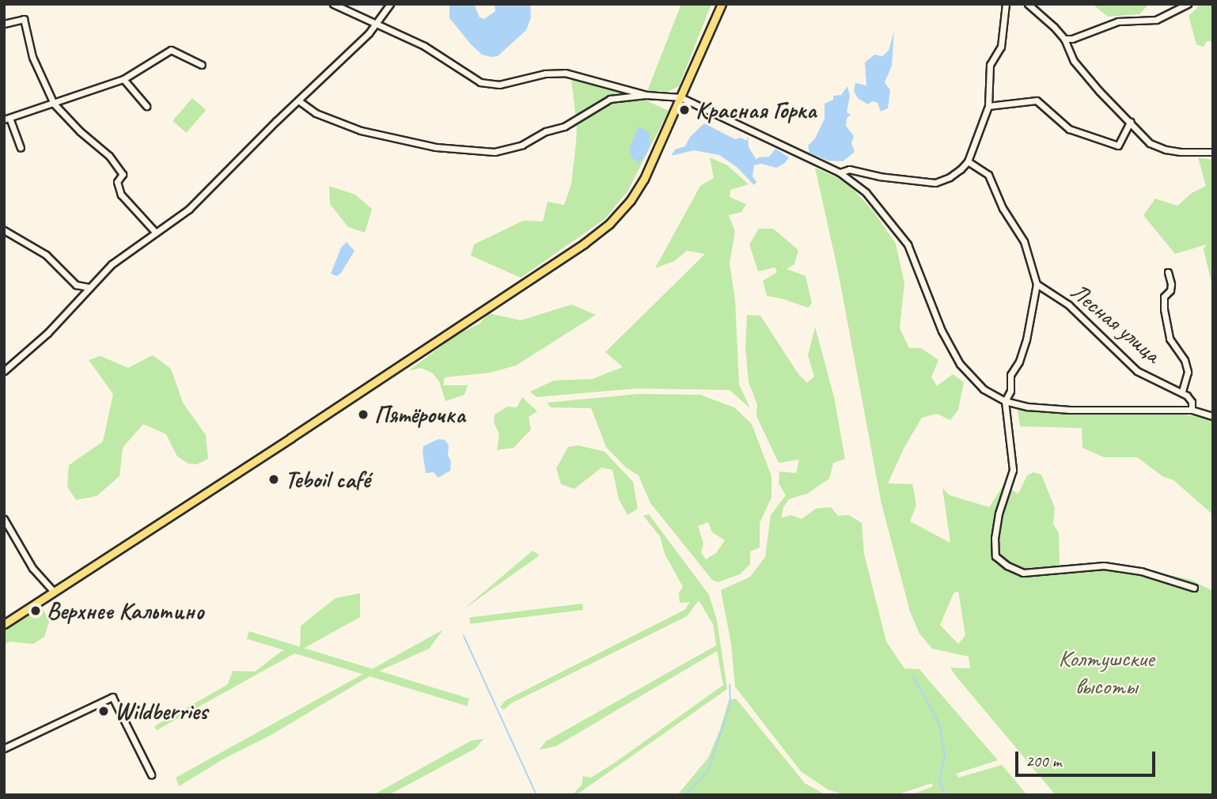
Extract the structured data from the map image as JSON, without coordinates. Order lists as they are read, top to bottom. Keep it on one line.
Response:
{"streets":{"street":["Лесная улица"]},"parks":["Колтушские высоты"],"places":["Красная Горка","Пятёрочка","Teboil café","Верхнее Кальтино","Wildberries"],"scale_bar":"200 m"}
